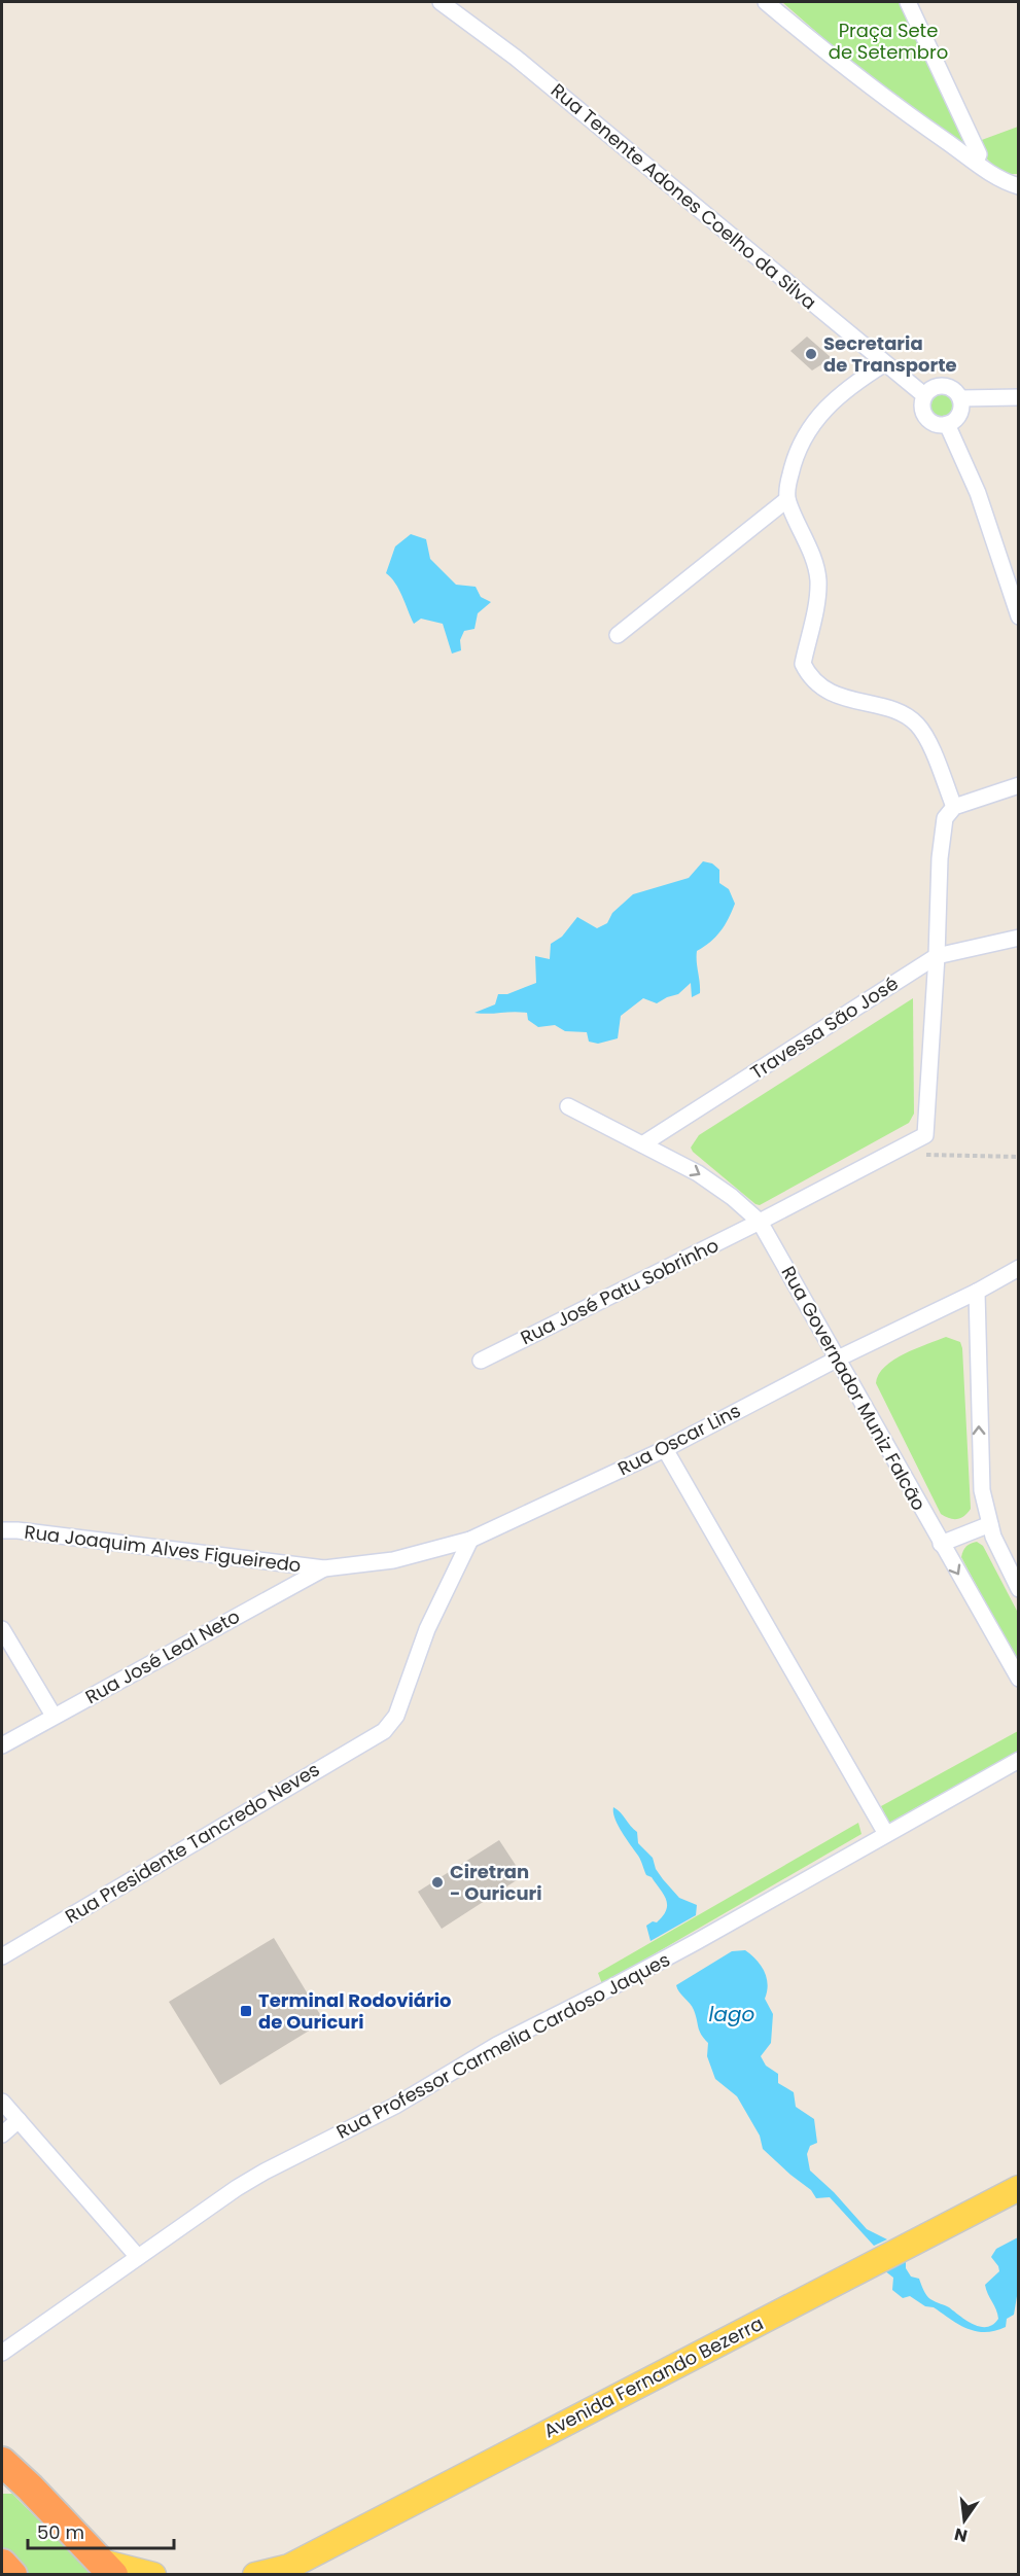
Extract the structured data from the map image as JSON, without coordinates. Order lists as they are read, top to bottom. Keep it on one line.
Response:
{"streets":{"main road":["Avenida Fernando Bezerra"],"street":["Rua Tenente Adones Coelho da Silva","Travessa São José","Rua José Patu Sobrinho","Rua Governador Muniz Falcão","Rua Oscar Lins","Rua Joaquim Alves Figueiredo","Rua José Leal Neto","Rua Presidente Tancredo Neves","Rua Professor Carmelia Cardoso Jaques"]},"crossings":[["Travessa São José","Rua Governador Muniz Falcão"],["Rua José Patu Sobrinho","Rua Governador Muniz Falcão"],["Rua Governador Muniz Falcão","Rua Oscar Lins"],["Rua Oscar Lins","Rua Joaquim Alves Figueiredo"],["Rua Oscar Lins","Rua José Leal Neto"],["Rua Oscar Lins","Rua Presidente Tancredo Neves"],["Rua Joaquim Alves Figueiredo","Rua José Leal Neto"]],"one_way":["Rua Governador Muniz Falcão"],"water":["lago"],"parks":["Praça Sete de Setembro"],"places":{"other":["Secretaria de Transporte","Ciretran - Ouricuri"],"transit":["Terminal Rodoviário de Ouricuri"]},"scale_bar":"50 m","north":"bottom"}
